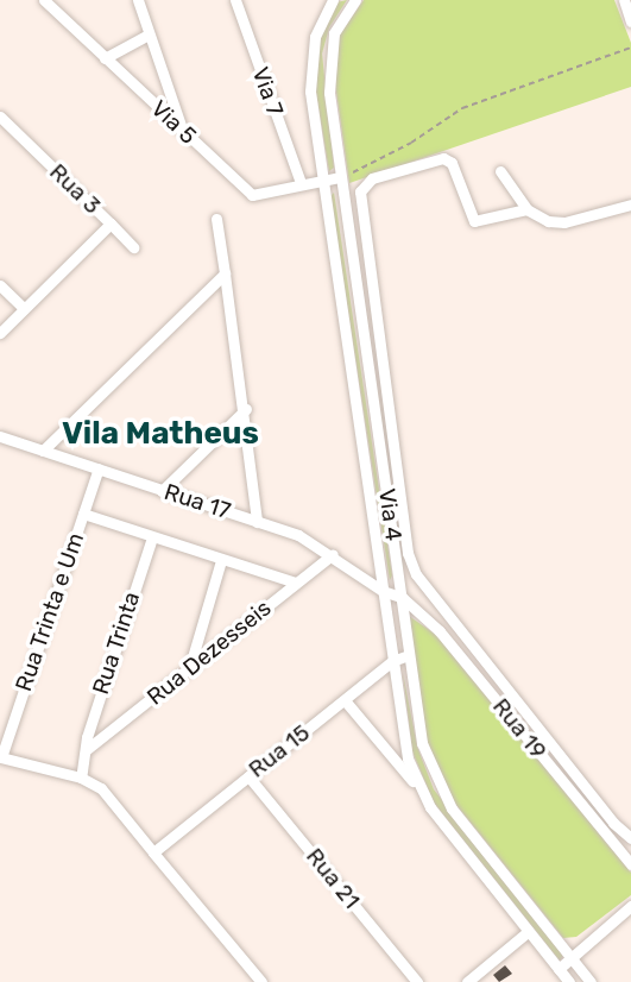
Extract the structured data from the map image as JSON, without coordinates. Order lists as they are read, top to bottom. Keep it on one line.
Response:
{"streets":{"street":["Via 7","Via 5","Rua 3","Rua 17","Via 4","Rua Trinta e Um","Rua Trinta","Rua Dezesseis","Rua 19","Rua 15","Rua 21"]},"crossings":[["Via 7","Via 5"],["Via 5","Via 4"],["Rua 17","Via 4"],["Rua 17","Rua Trinta e Um"],["Rua 17","Rua Dezesseis"],["Rua 17","Rua 19"],["Via 4","Rua 19"],["Via 4","Rua 15"],["Rua Trinta","Rua Dezesseis"],["Rua 15","Rua 21"]],"districts":["Vila Matheus"]}
